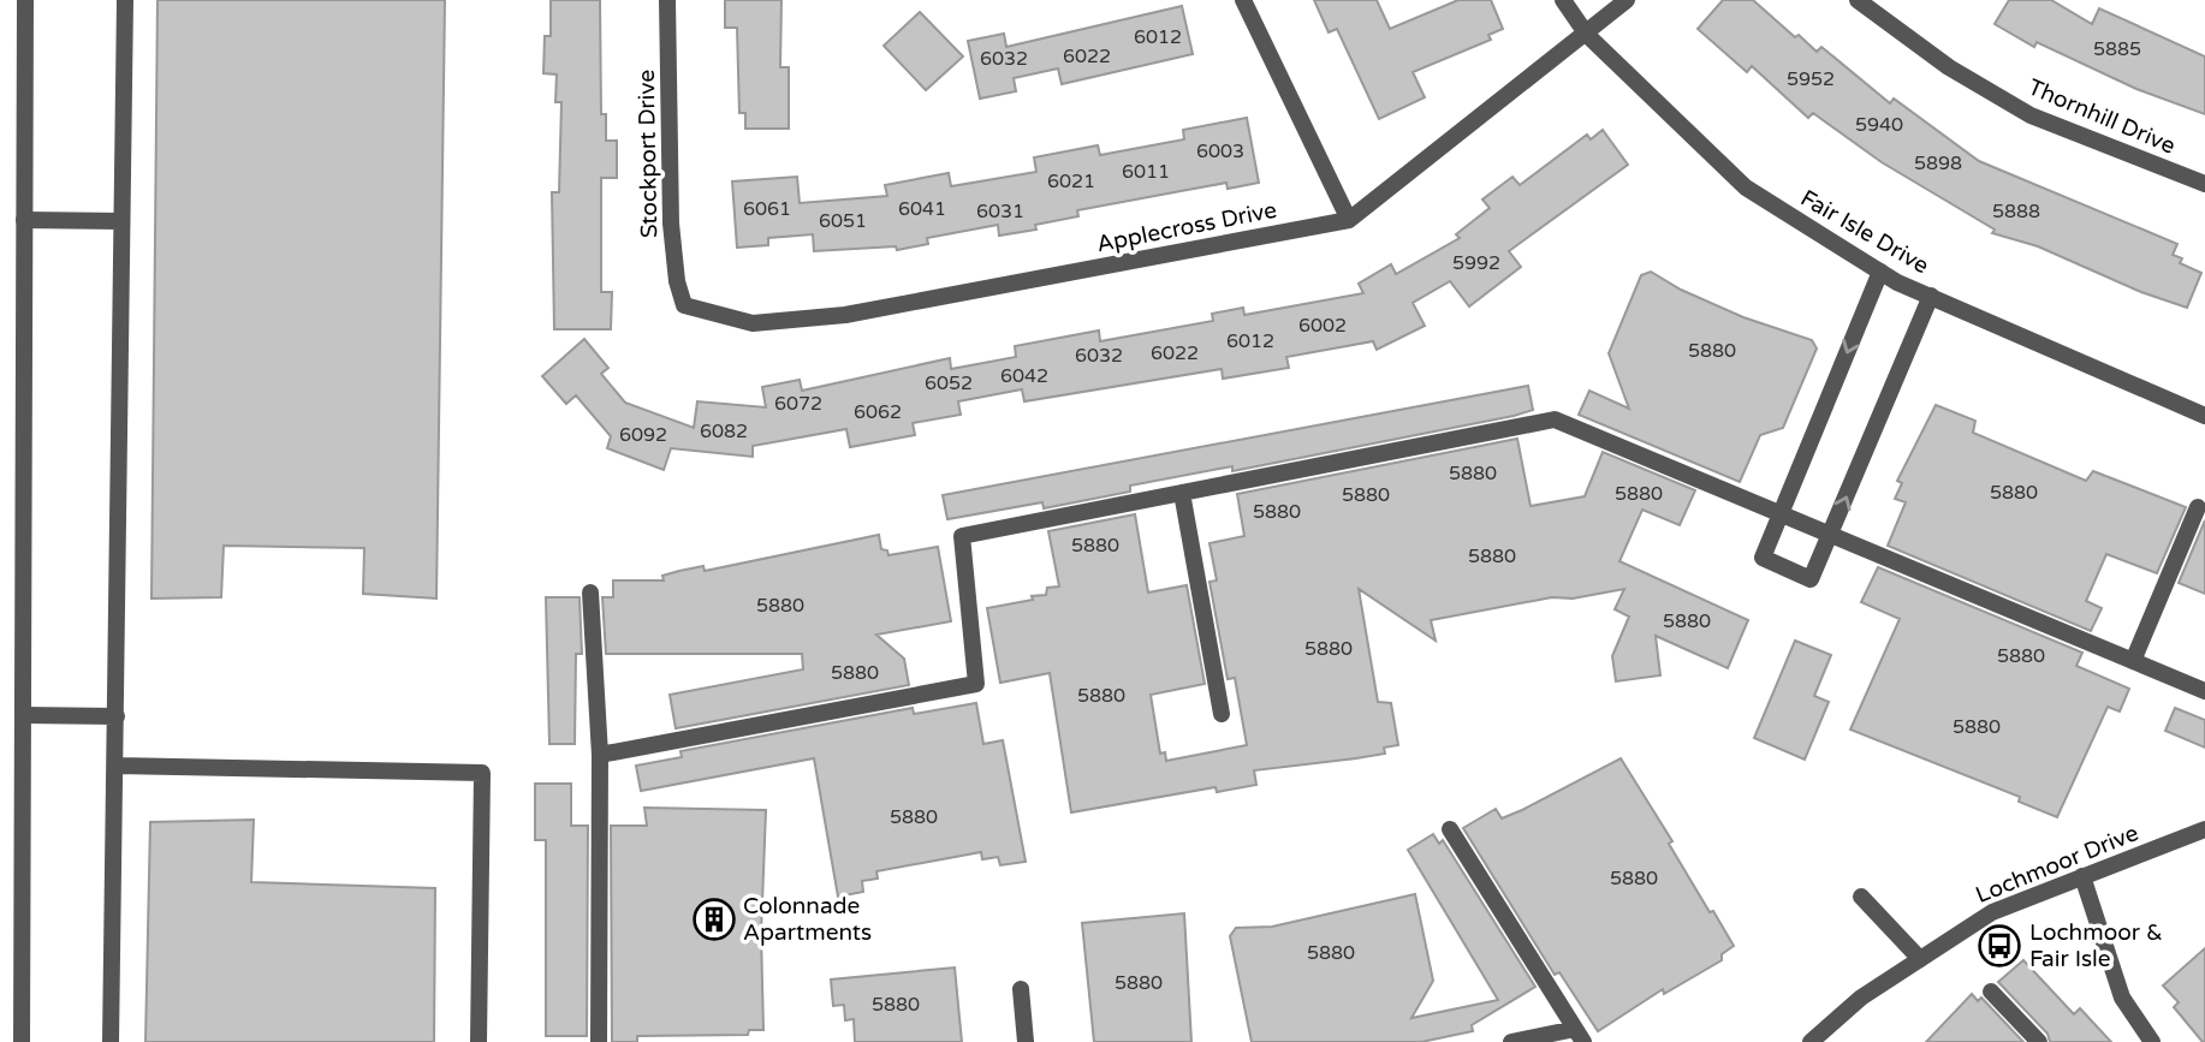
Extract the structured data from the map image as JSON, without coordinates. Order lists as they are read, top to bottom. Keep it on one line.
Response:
{"streets":{"street":["Thornhill Drive","Stockport Drive","Applecross Drive","Fair Isle Drive","Lochmoor Drive"]},"crossings":[["Stockport Drive","Applecross Drive"],["Applecross Drive","Fair Isle Drive"]],"places":{"building":["Colonnade Apartments"],"bus stop":["Lochmoor & Fair Isle"]},"house_numbers":["6012","5885","6022","6032","5952","5940","6003","5898","6011","6021","6061","6041","6031","5888","6051","5992","6002","6012","5880","6022","6032","6042","6052","6072","6062","6082","6092","5880","5880","5880","5880","5880","5880","5880","5880","5880","5880","5880","5880","5880","5880","5880","5880","5880","5880","5880"]}
